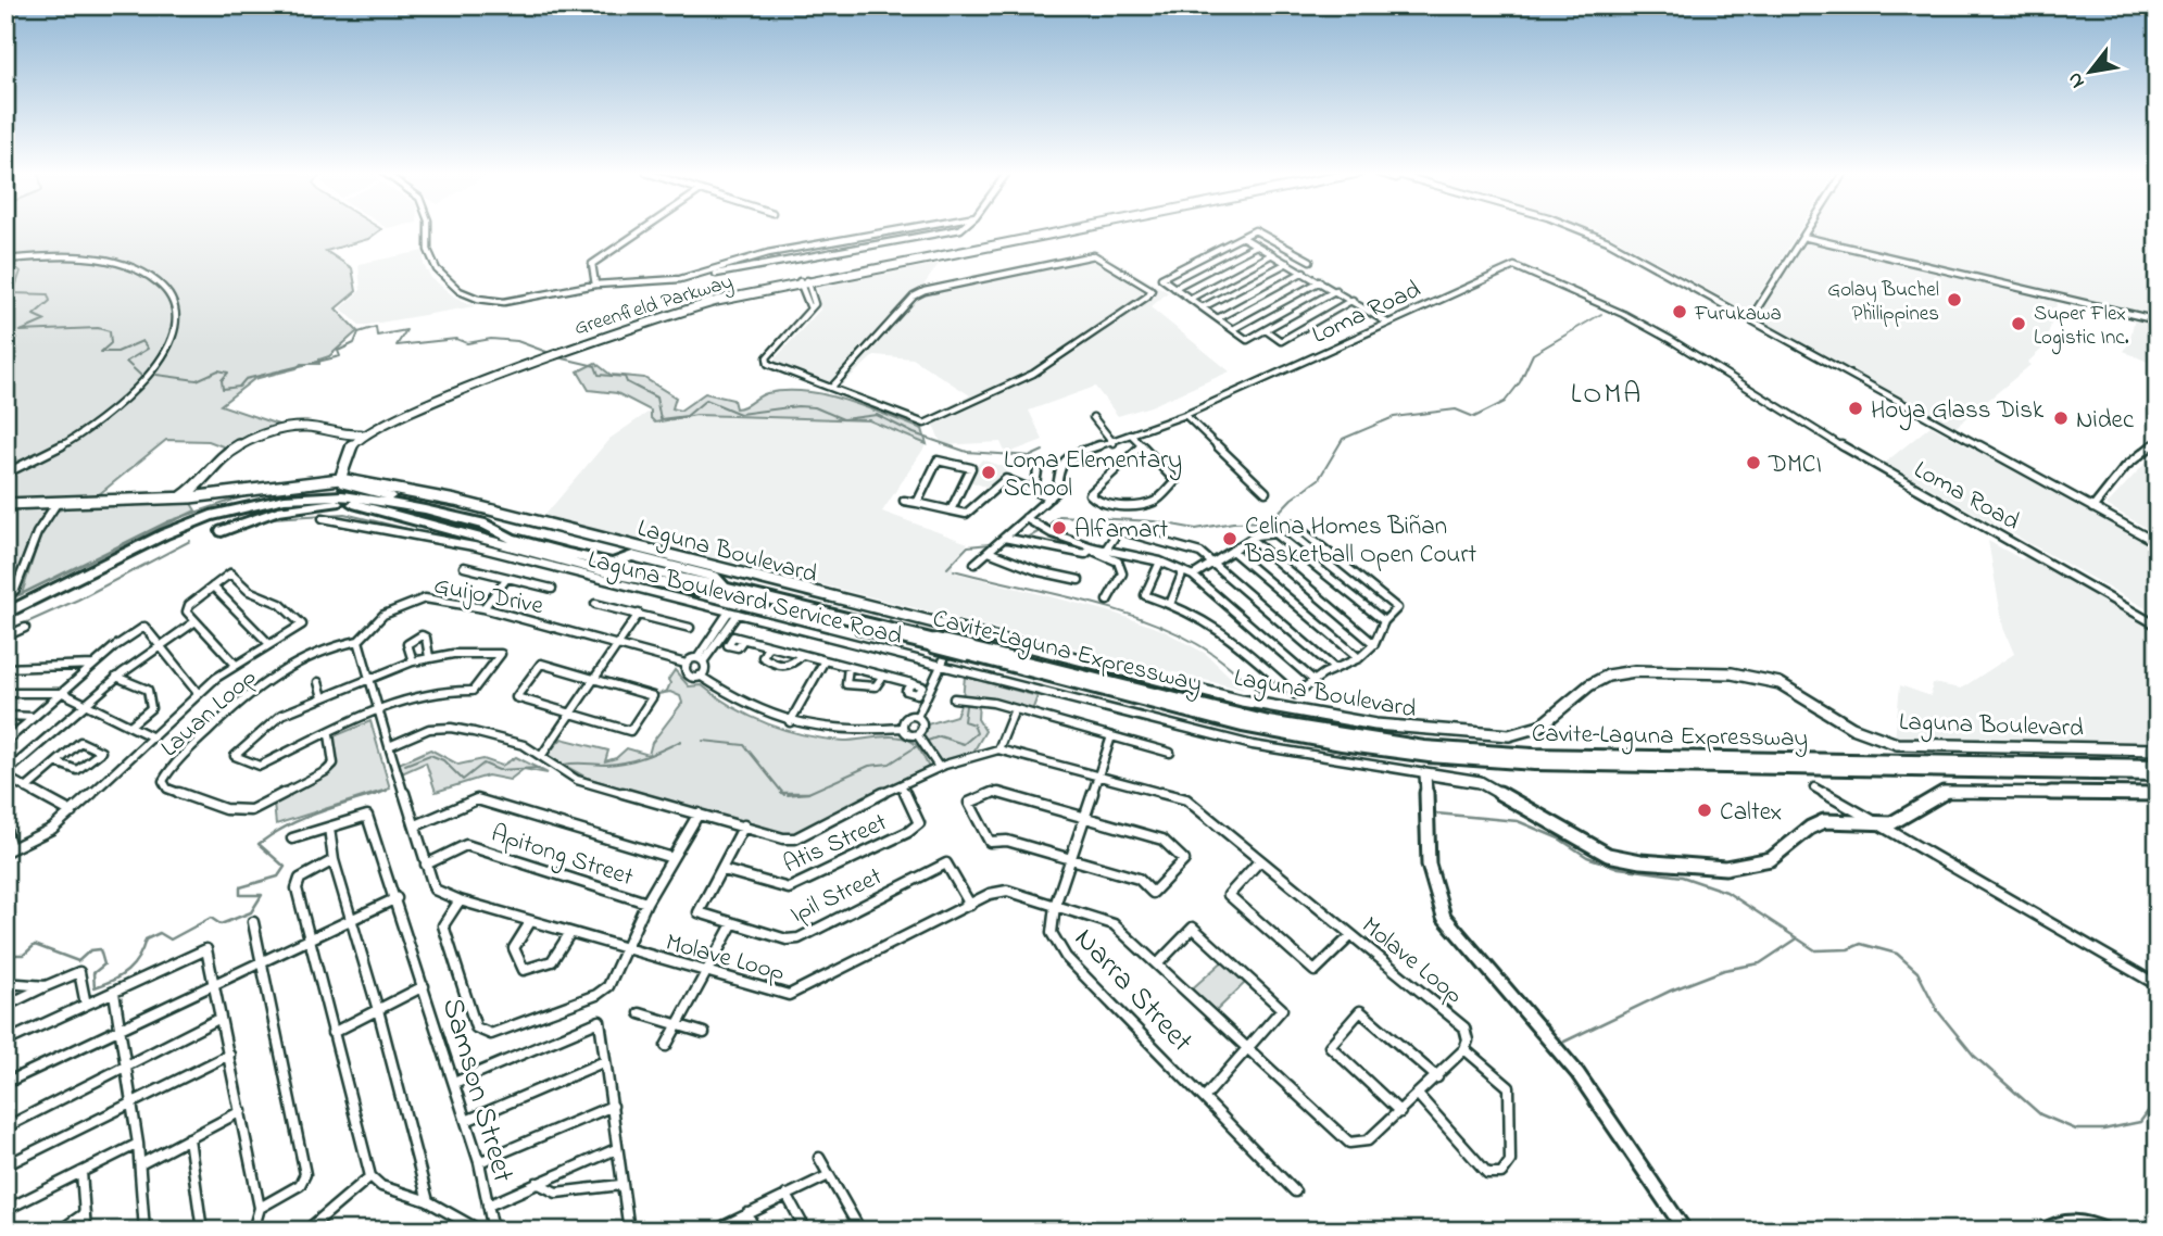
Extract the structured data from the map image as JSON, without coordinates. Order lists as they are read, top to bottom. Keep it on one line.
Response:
{"streets":{"highway":["Cavite–Laguna Expressway"],"main road":["Greenfield Parkway","Laguna Boulevard"],"street":["Loma Road","Guijo Drive","Laguna Boulevard Service Road","Lauan Loop","Atis Street","Apitong Street","Ipil Street","Molave Loop","Narra Street","Samson Street"]},"crossings":[["Guijo Drive","Lauan Loop"],["Atis Street","Ipil Street"],["Atis Street","Molave Loop"],["Apitong Street","Molave Loop"],["Ipil Street","Molave Loop"],["Molave Loop","Narra Street"]],"districts":["LOMA"],"places":["Golay Buchel Philippines","Furukawa","Super Flex Logistic Inc.","Hoya Glass Disk","Nidec","DMCI","Loma Elementary School","Alfamart","Celina Homes Biñan Basketball Open Court","Caltex"],"north":"bottom left"}
